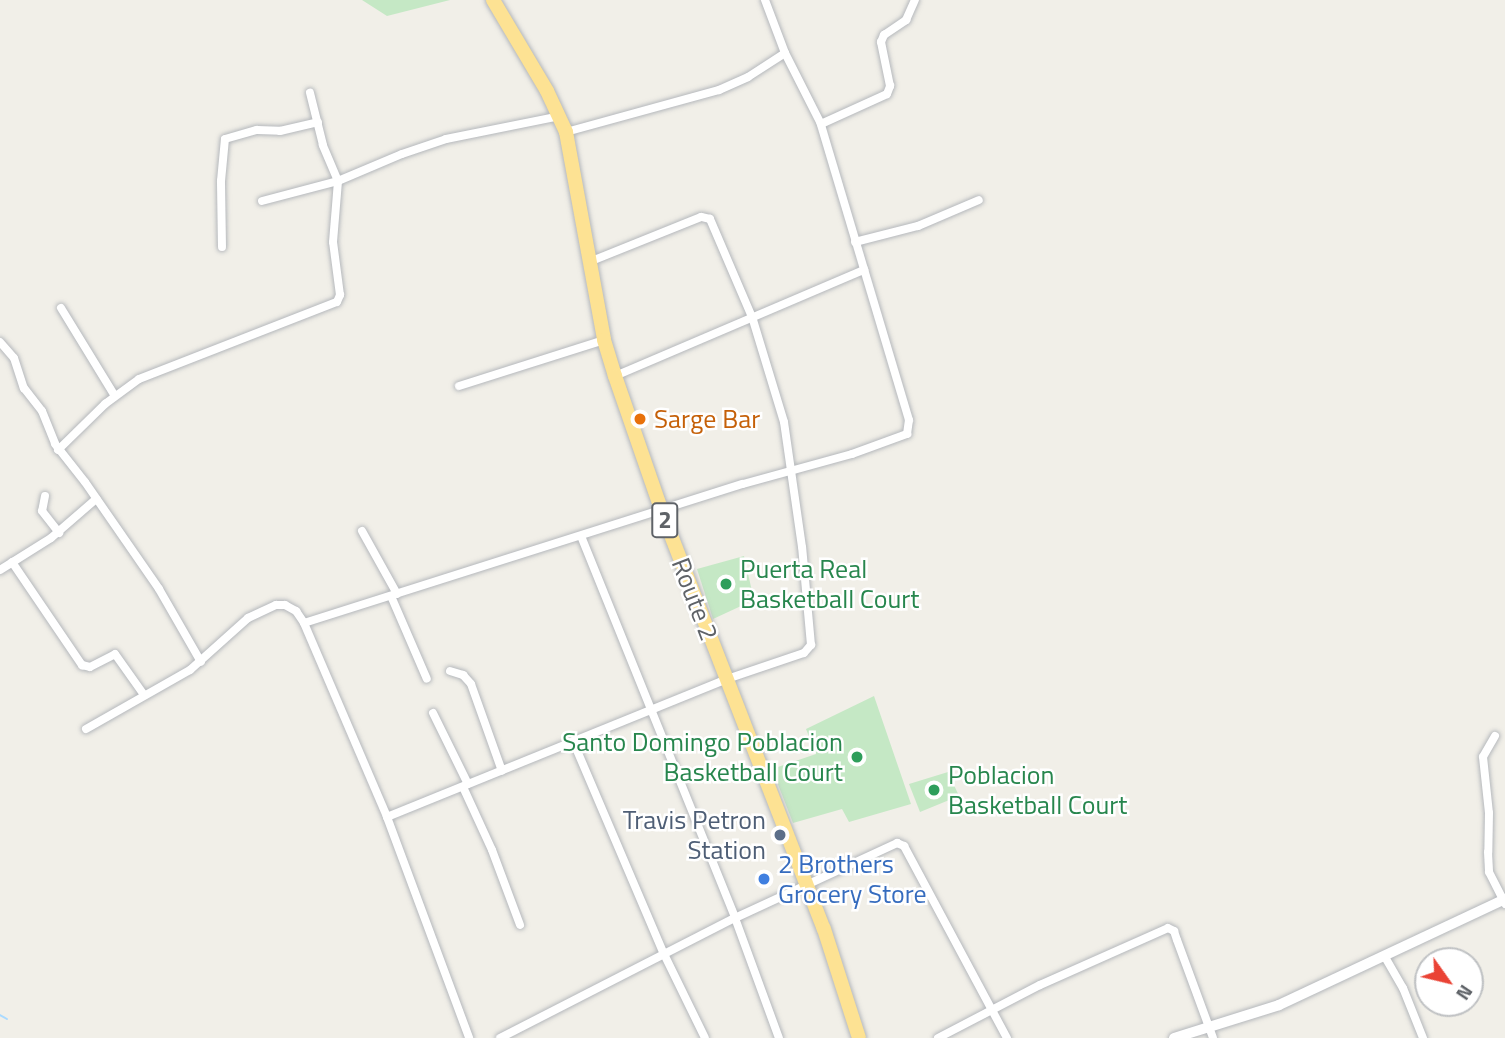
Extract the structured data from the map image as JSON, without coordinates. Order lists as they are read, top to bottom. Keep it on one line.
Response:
{"streets":{"highway":["2","Route 2"]},"places":["Sarge Bar","Puerta Real Basketball Court","Santo Domingo Poblacion Basketball Court","Poblacion Basketball Court","Travis Petron Station","2 Brothers Grocery Store"],"north":"bottom right"}
